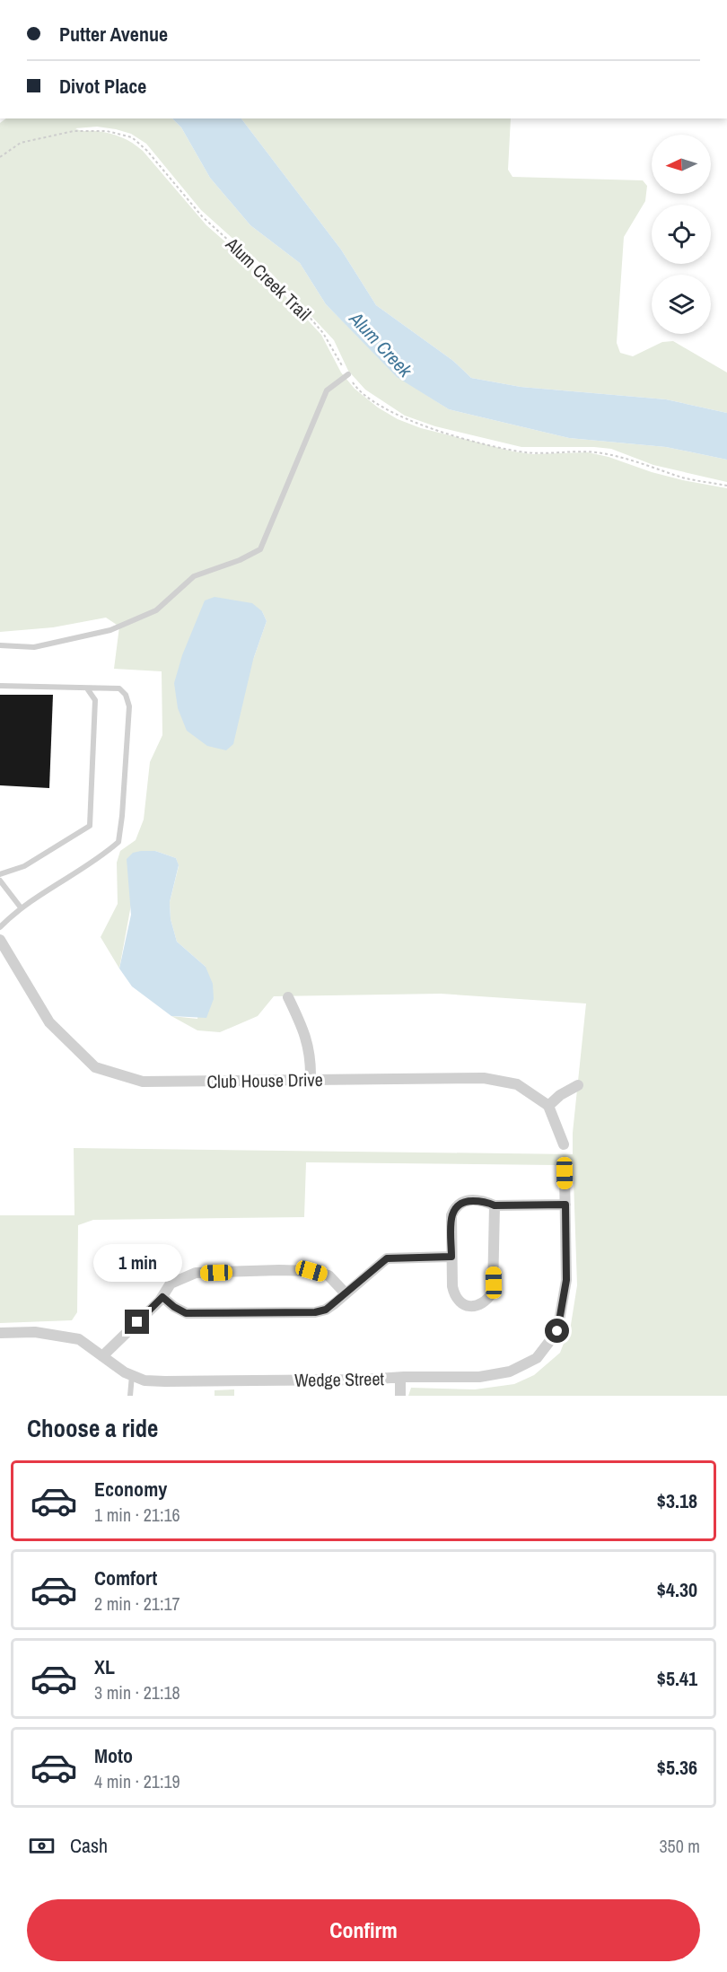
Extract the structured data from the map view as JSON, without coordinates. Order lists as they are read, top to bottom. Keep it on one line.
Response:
{"streets":{"street":["Club House Drive","Wedge Street"],"path":["Alum Creek Trail"]},"water":["Alum Creek"],"north":"left","page":{"banner":["Putter Avenue","Divot Place"],"bubble":"1 min","heading":"Choose a ride","list":[{"name":"Economy","note":"1 min · 21:16","value":"$3.18"},{"name":"Comfort","note":"2 min · 21:17","value":"$4.30"},{"name":"XL","note":"3 min · 21:18","value":"$5.41"},{"name":"Moto","note":"4 min · 21:19","value":"$5.36"}],"pay":["Cash","350 m"],"buttons":"Confirm"}}
